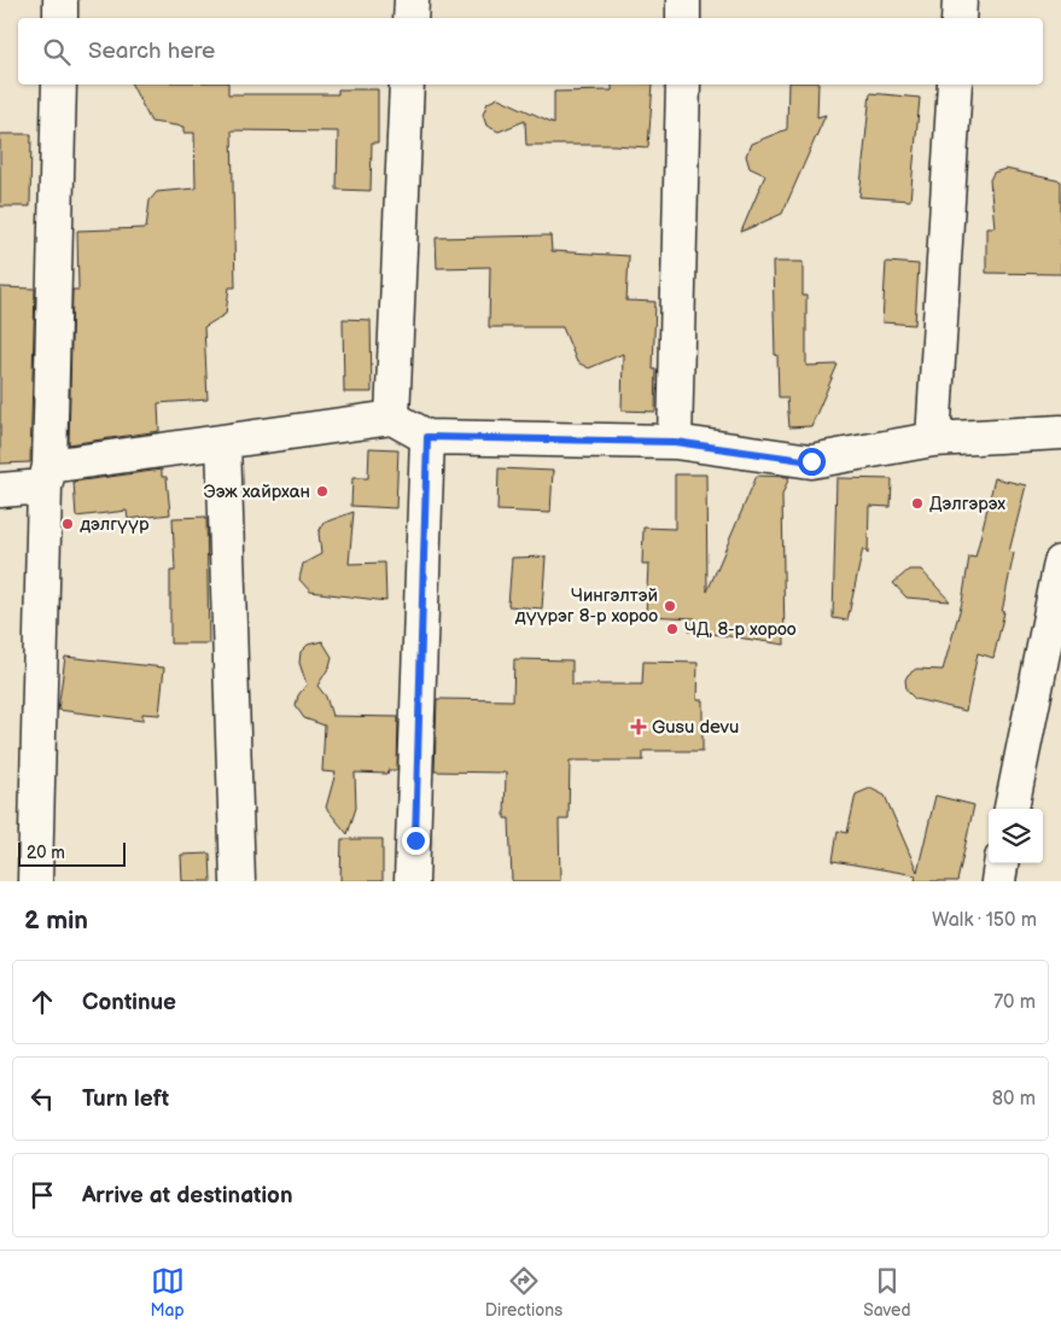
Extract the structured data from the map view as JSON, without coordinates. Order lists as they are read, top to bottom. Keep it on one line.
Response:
{"places":{"other":["Ээж хайрхан","Дэлгэрэх","дэлгүүр","Чингэлтэй дүүрэг 8-р хороо","ЧД, 8-р хороо"],"health":["Gusu devu"]},"scale_bar":"20 m","page":{"search":"Search here","scale":"20 m","heading":["2 min","Walk · 150 m"],"list":[["Continue","70 m"],["Turn left","80 m"],"Arrive at destination"],"nav":["Map","Directions","Saved"]}}
